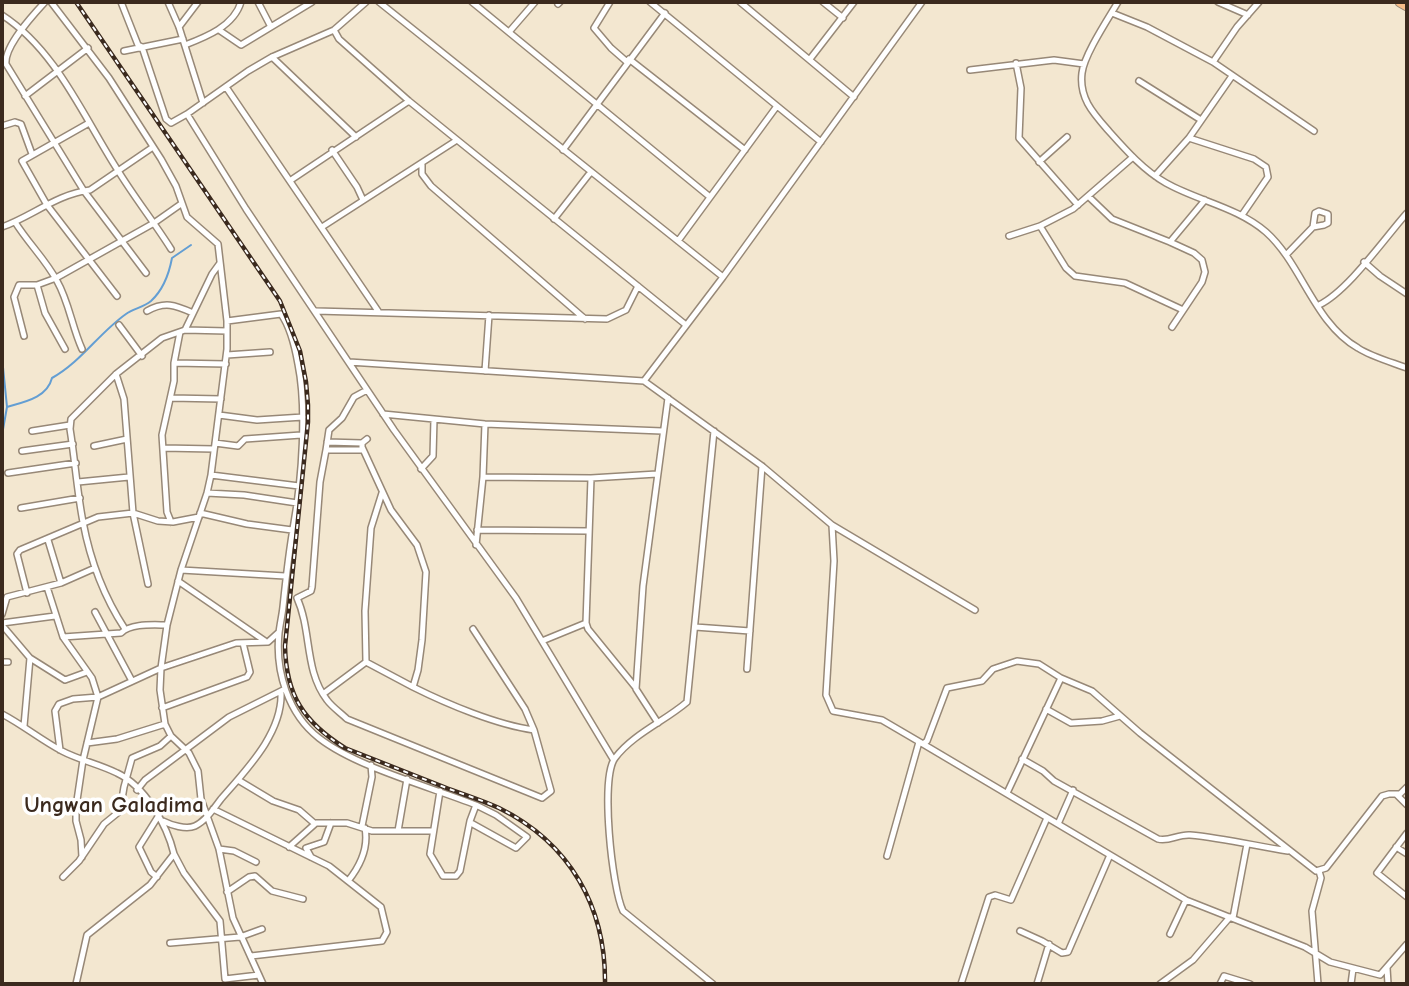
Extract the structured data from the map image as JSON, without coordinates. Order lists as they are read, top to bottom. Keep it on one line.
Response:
{"districts":["Ungwan Galadima"]}
